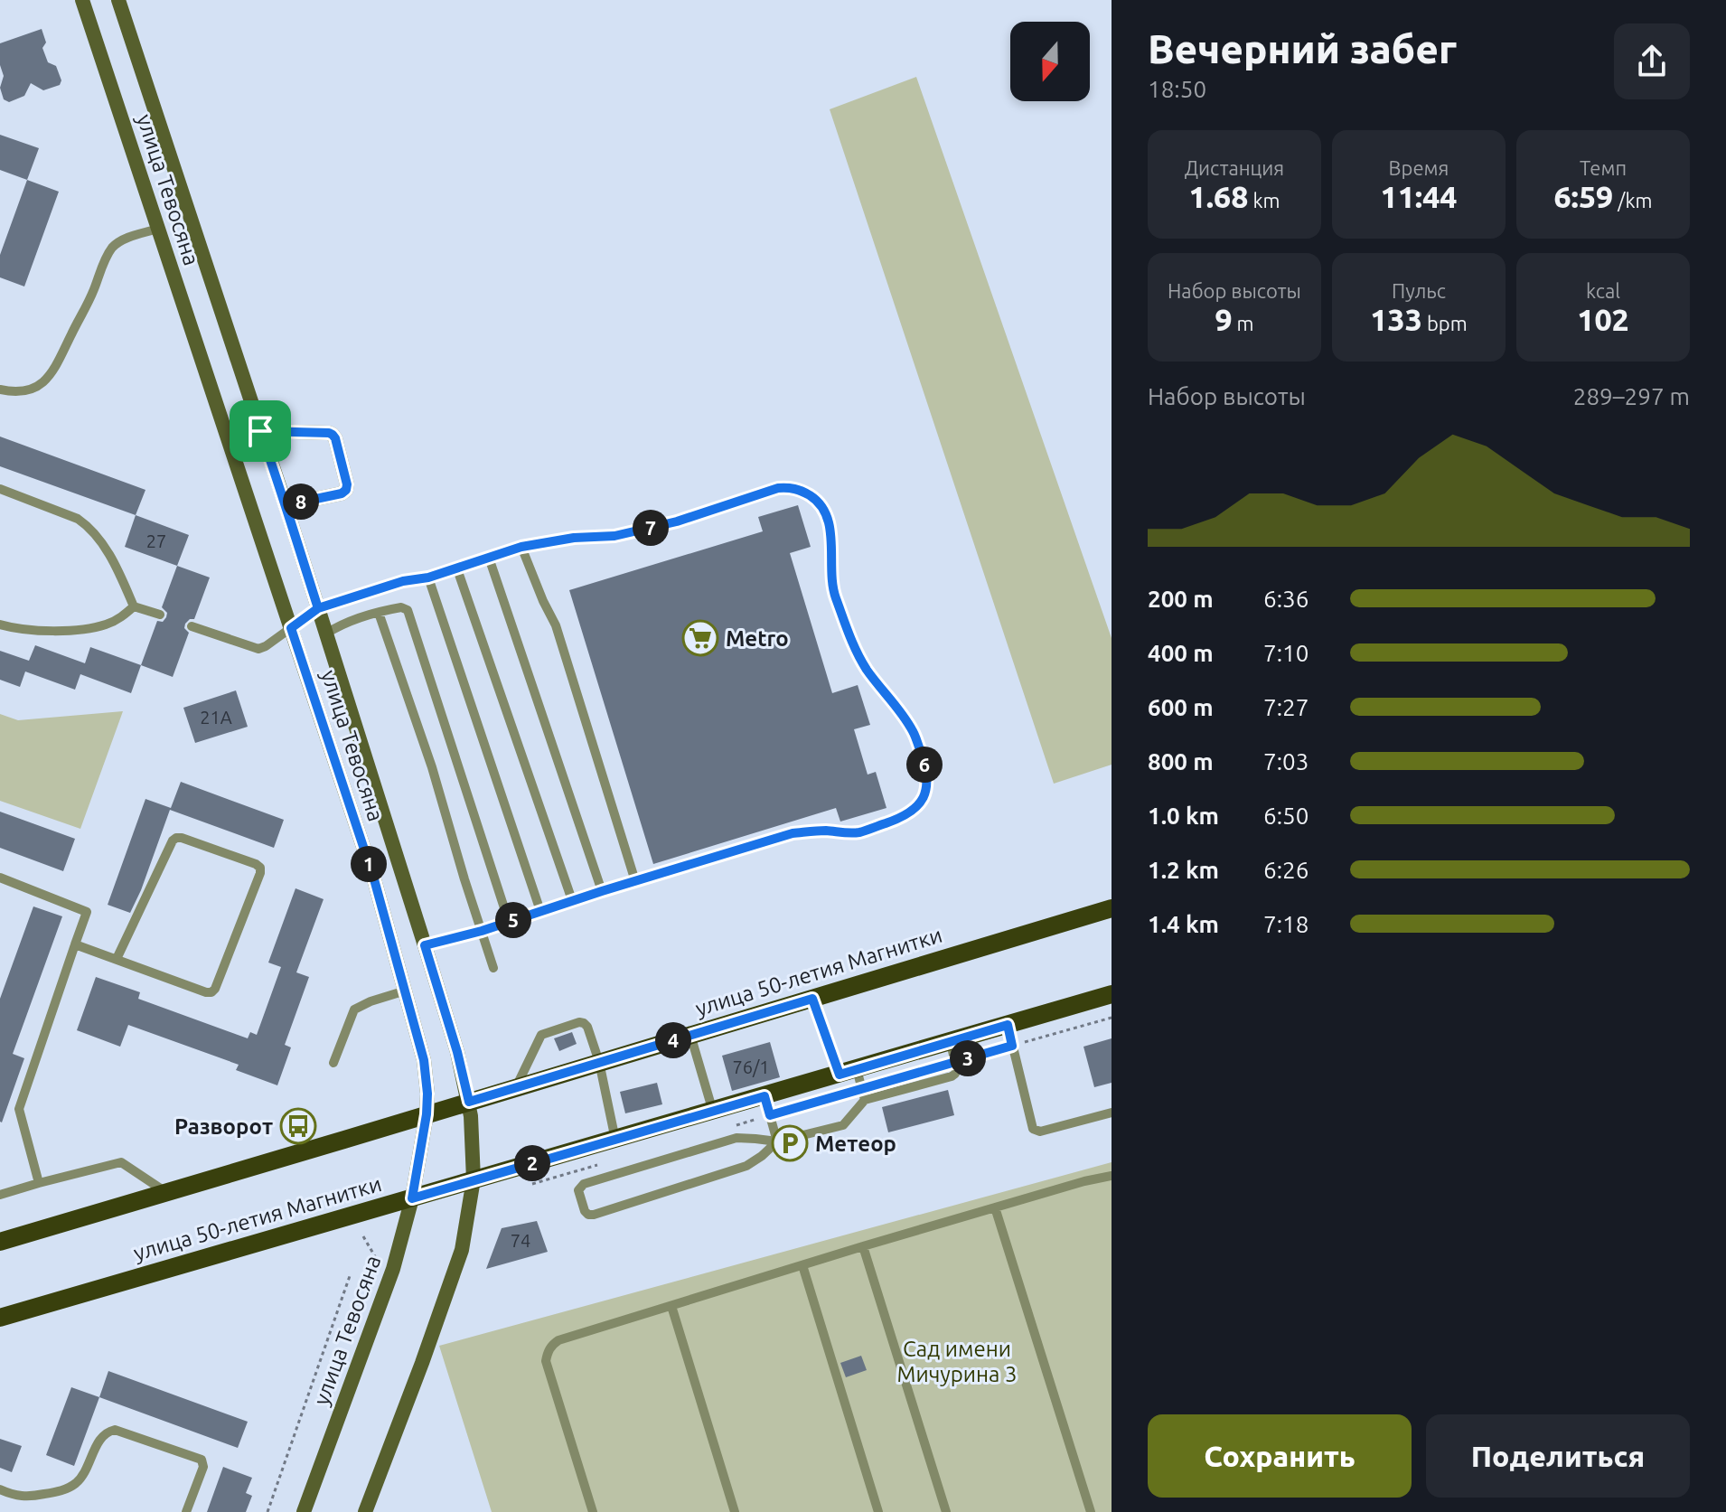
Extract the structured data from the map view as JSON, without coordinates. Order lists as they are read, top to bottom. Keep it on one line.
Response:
{"streets":{"main road":["улица 50-летия Магнитки"],"street":["улица Тевосяна"]},"crossings":[["улица Тевосяна","улица 50-летия Магнитки"]],"parks":["Сад имени Мичурина 3"],"places":{"supermarket":["Metro"],"bus stop":["Разворот"],"parking":["Метеор"]},"house_numbers":["27","21А","76/1","74"],"north":"bottom","page":{"heading":["Вечерний забег","18:50"],"stats":[["Дистанция","1.68 km"],["Время","11:44"],["Темп","6:59 /km"],["Набор высоты","9 m"],["Пульс","133 bpm"],["kcal","102"]],"chart":["Набор высоты","289–297 m"],"pins":["8","7","6","1","5","4","3","2"],"list":[{"name":"200 m","note":"6:36"},{"name":"400 m","note":"7:10"},{"name":"600 m","note":"7:27"},{"name":"800 m","note":"7:03"},{"name":"1.0 km","note":"6:50"},{"name":"1.2 km","note":"6:26"},{"name":"1.4 km","note":"7:18"}],"buttons":["Сохранить","Поделиться"]}}
